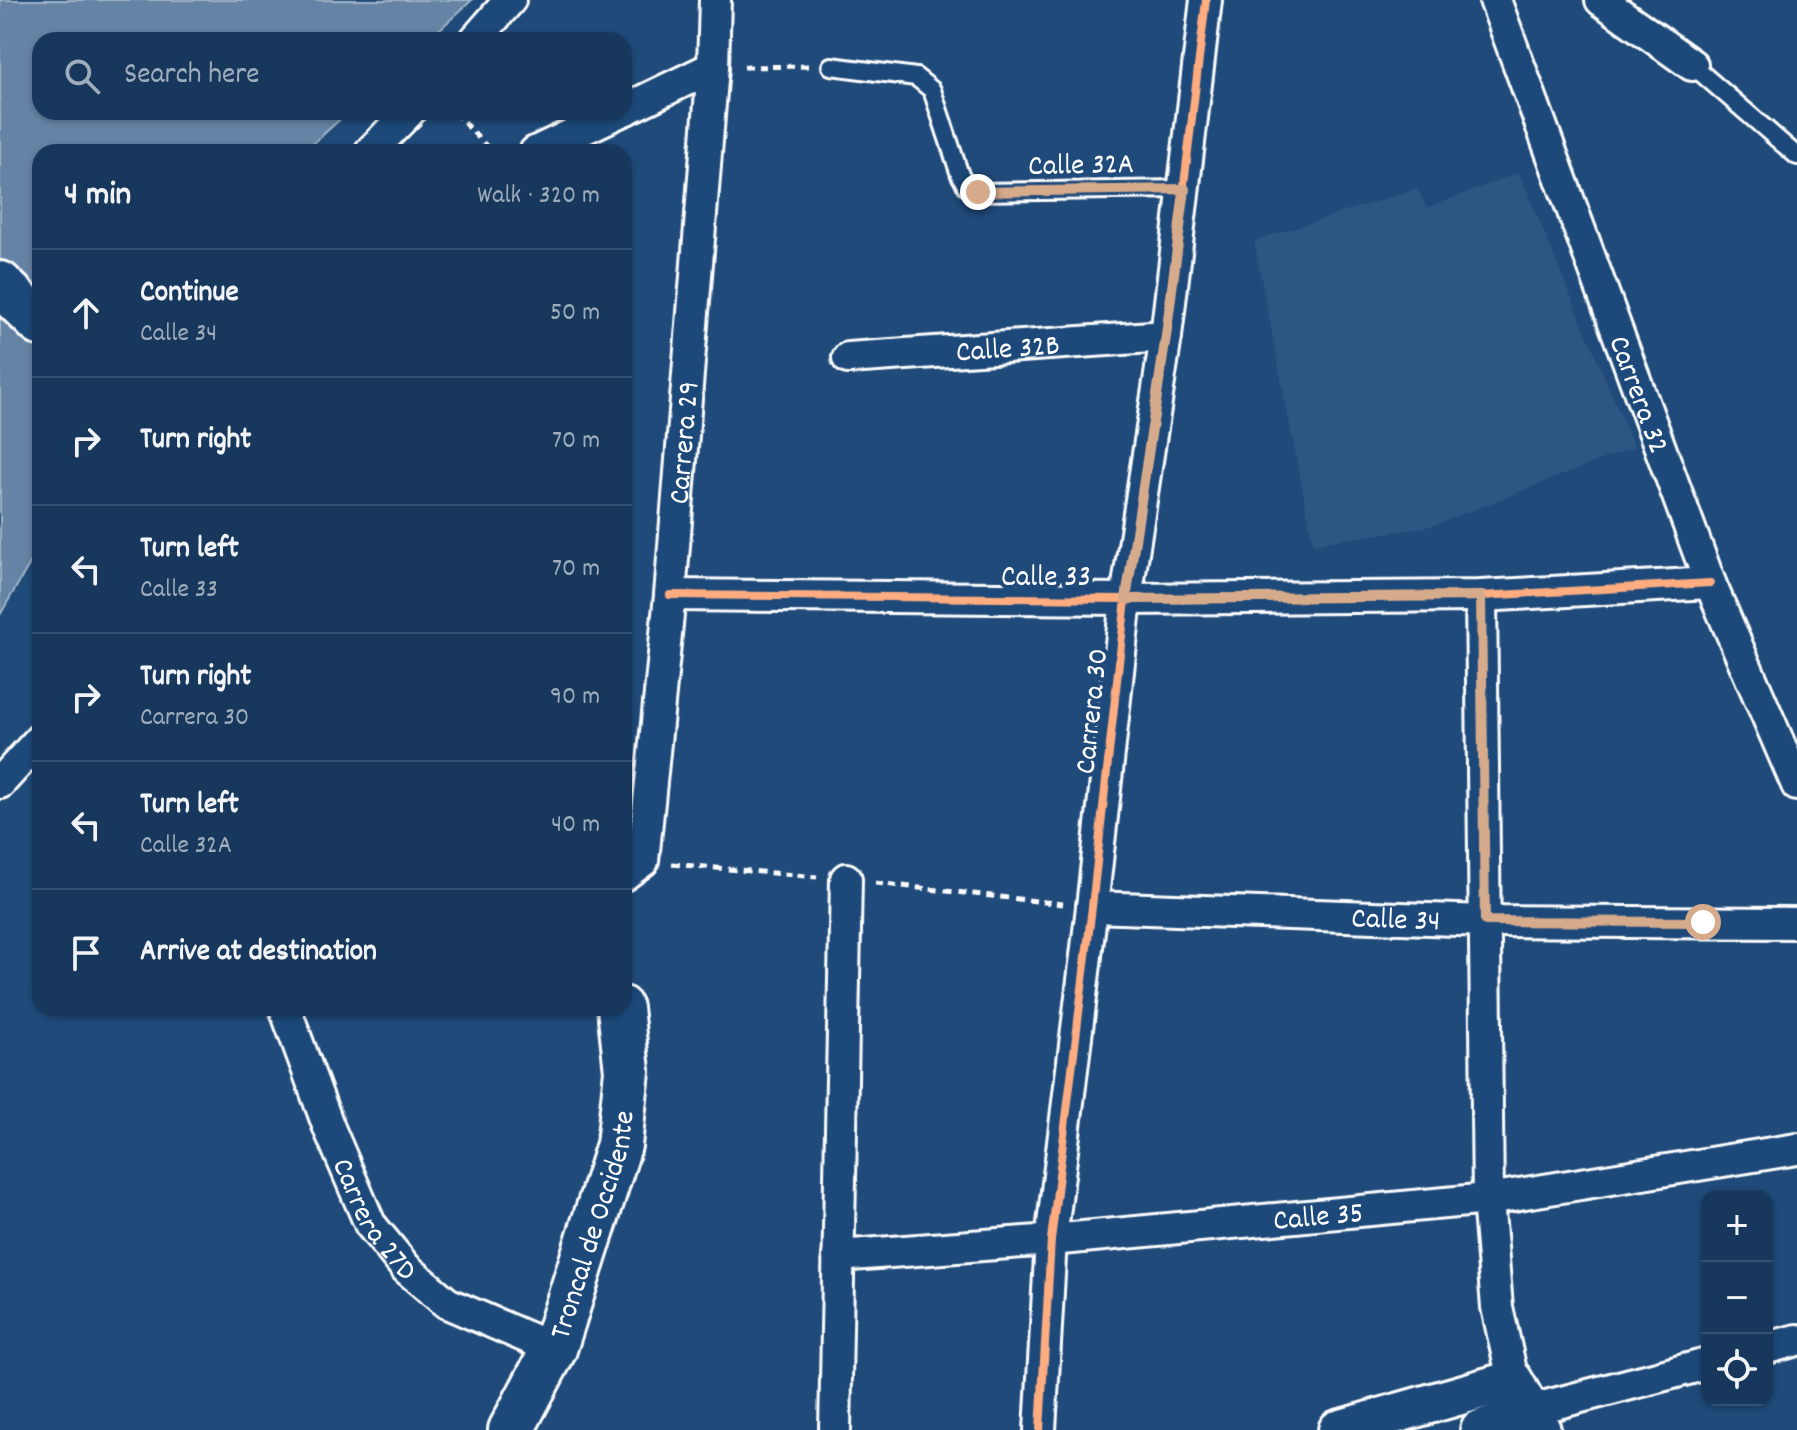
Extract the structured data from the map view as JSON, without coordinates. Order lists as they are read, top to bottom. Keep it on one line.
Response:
{"streets":{"main road":["Troncal de Occidente"],"street":["Calle 32B","Carrera 32","Carrera 29","Calle 33","Carrera 30","Calle 34","Carrera 27D","Calle 35"],"lane":["Calle 32A"]},"crossings":[["Calle 32A","Carrera 30"],["Calle 32B","Carrera 30"],["Carrera 32","Calle 33"],["Carrera 29","Calle 33"],["Calle 33","Carrera 30"],["Carrera 30","Calle 34"],["Carrera 30","Calle 35"],["Carrera 27D","Troncal de Occidente"]],"page":{"search":"Search here","heading":["4 min","Walk · 320 m"],"list":[["Continue","Calle 34","50 m"],["Turn right","70 m"],["Turn left","Calle 33","70 m"],["Turn right","Carrera 30","90 m"],["Turn left","Calle 32A","40 m"],"Arrive at destination"],"map_buttons":["+","−"]}}
